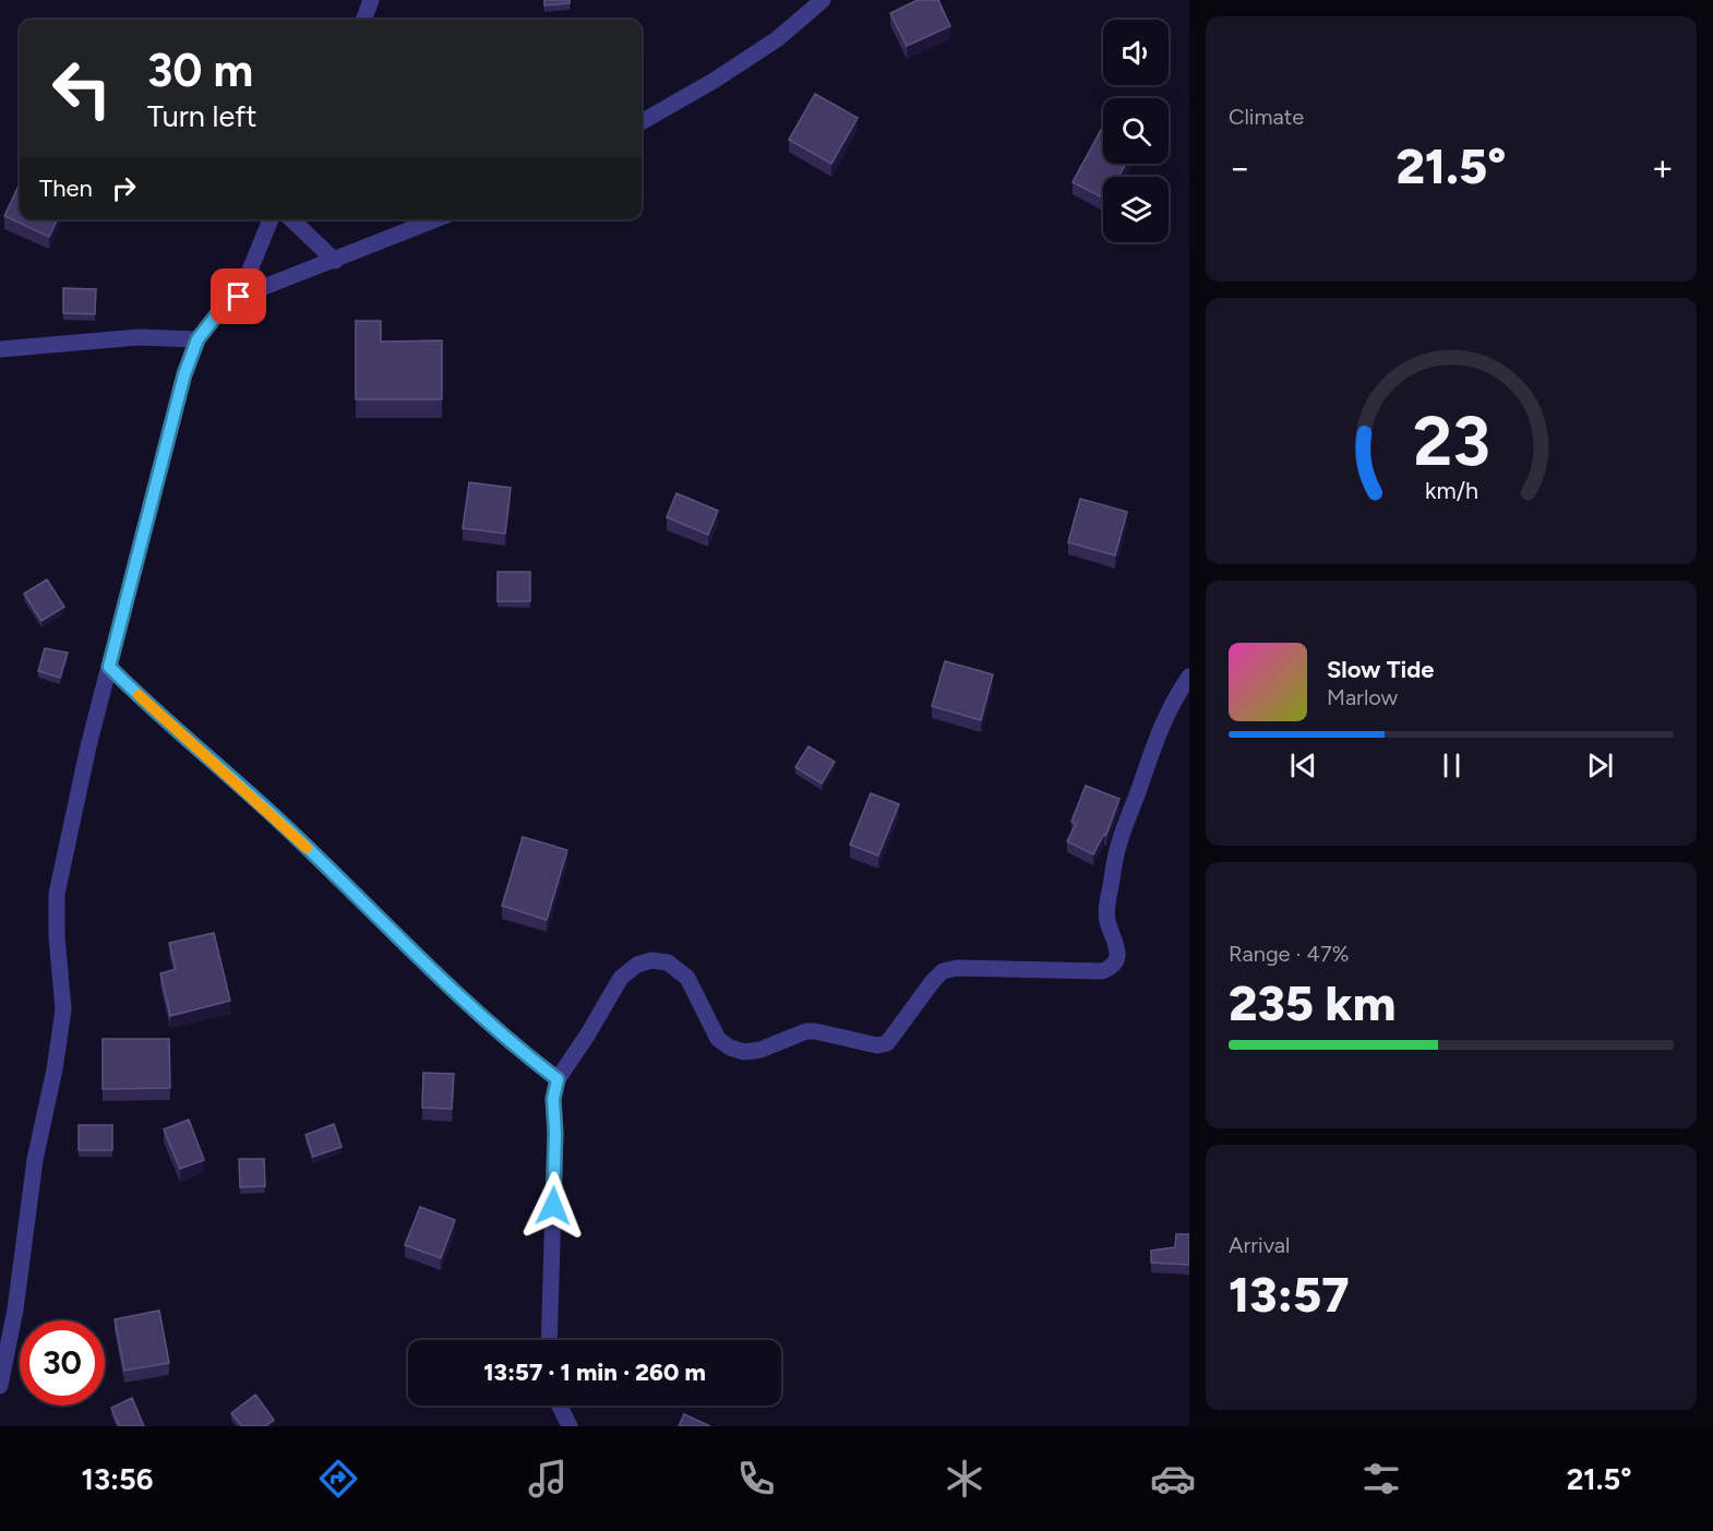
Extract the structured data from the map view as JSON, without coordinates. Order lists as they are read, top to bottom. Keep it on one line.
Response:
{"page":{"tile":["Climate",["Range · 47%","235 km"],["Arrival","13:57"]],"turn":["30 m","Turn left"],"heat":["−","21.5°","+"],"then":"Then","song":["Slow Tide","Marlow"],"limit":"30","trip":"13:57 · 1 min · 260 m","tabs":["13:56","21.5°"],"gauge":["23","km/h"]}}
